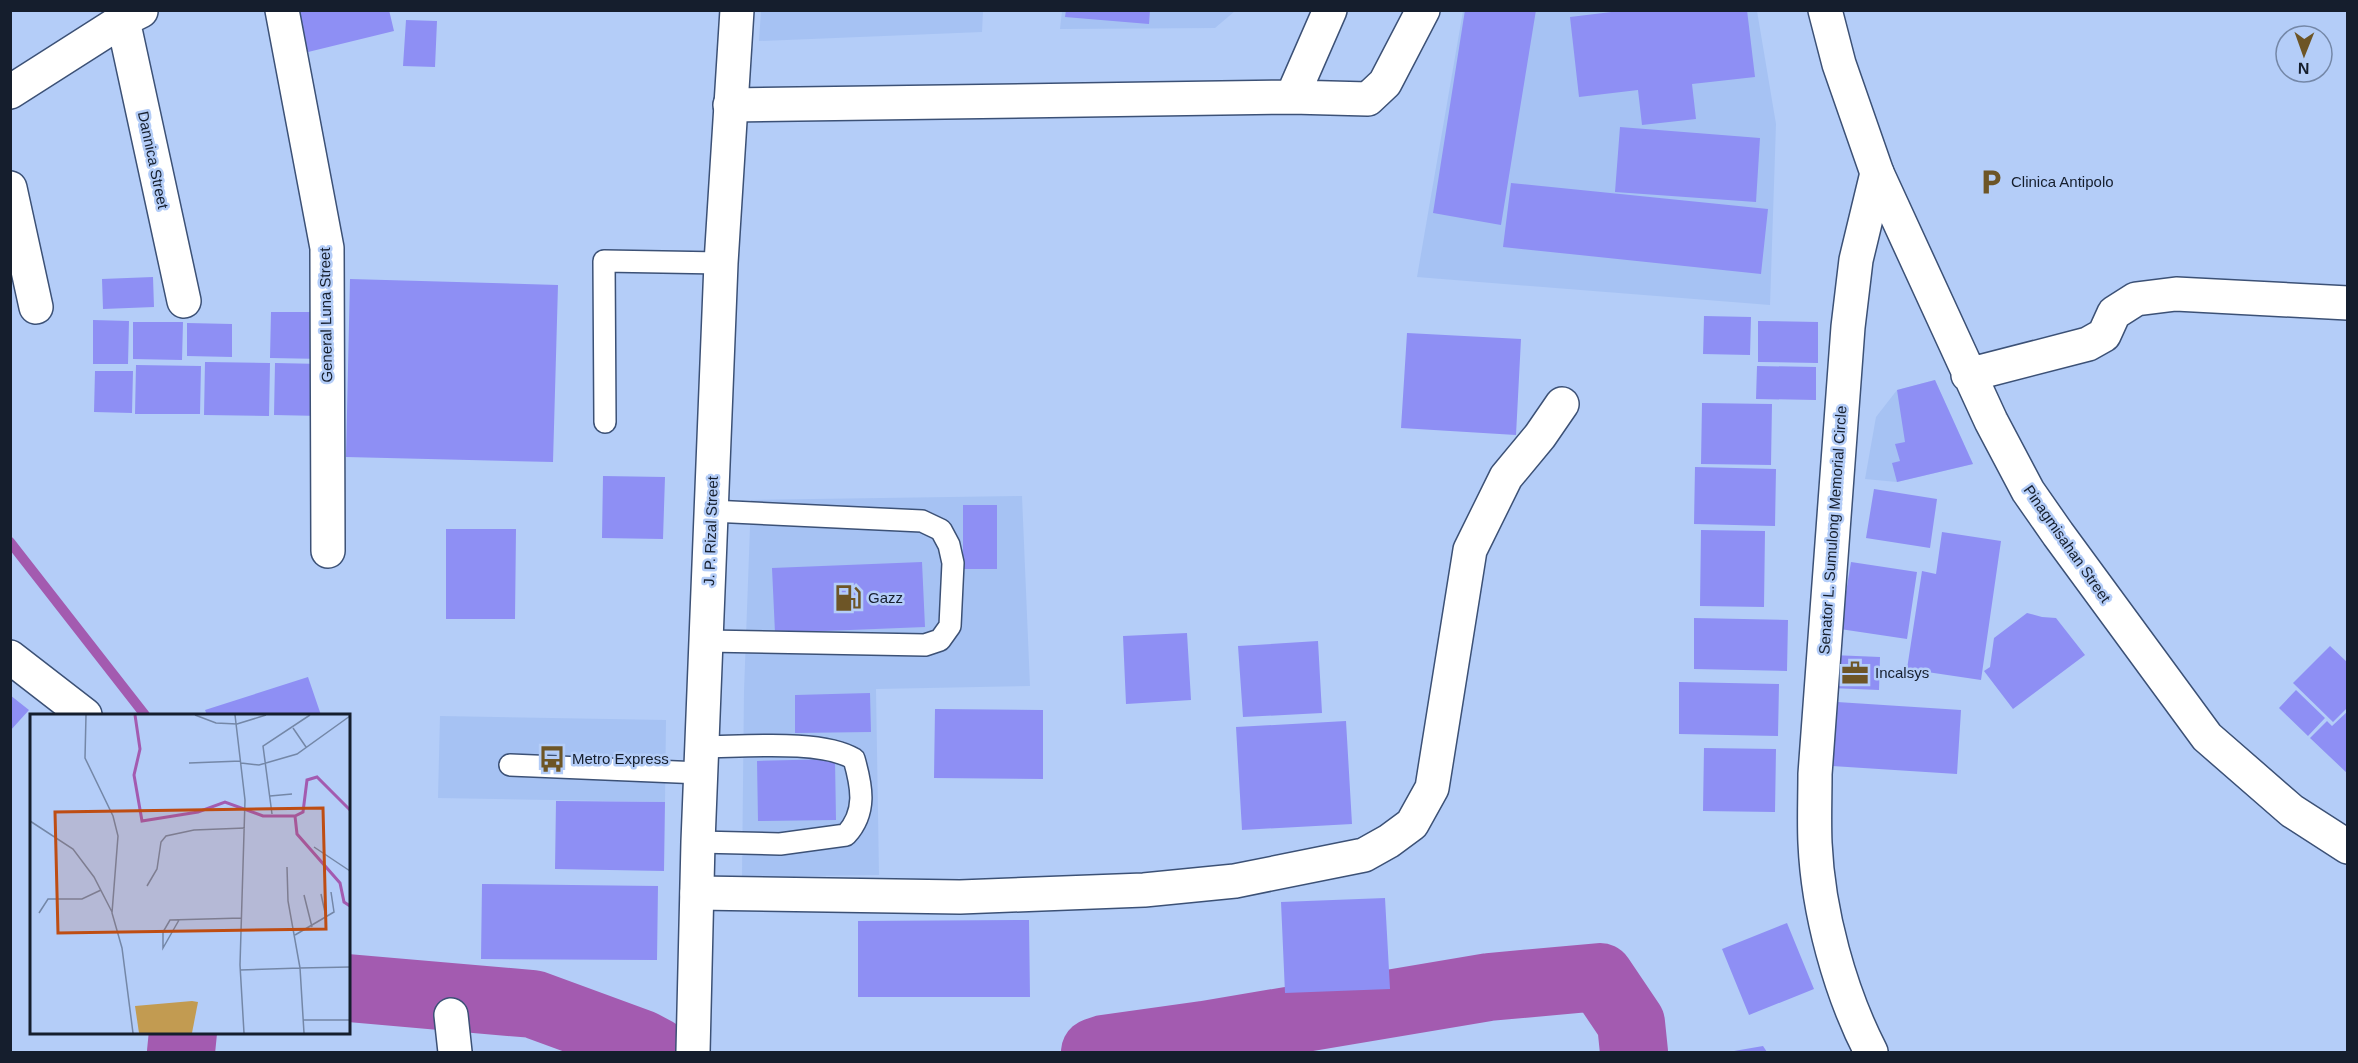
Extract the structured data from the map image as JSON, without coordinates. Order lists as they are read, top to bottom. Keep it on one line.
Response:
{"streets":{"street":["Dannica Street","General Luna Street","Senator L. Sumulong Memorial Circle","J. P. Rizal Street","Pinagmisahan Street"]},"crossings":[["Senator L. Sumulong Memorial Circle","Pinagmisahan Street"]],"places":{"parking":["Clinica Antipolo"],"fuel station":["Gazz"],"office":["Incalsys"],"bus stop":["Metro Express"]},"north":"bottom"}
